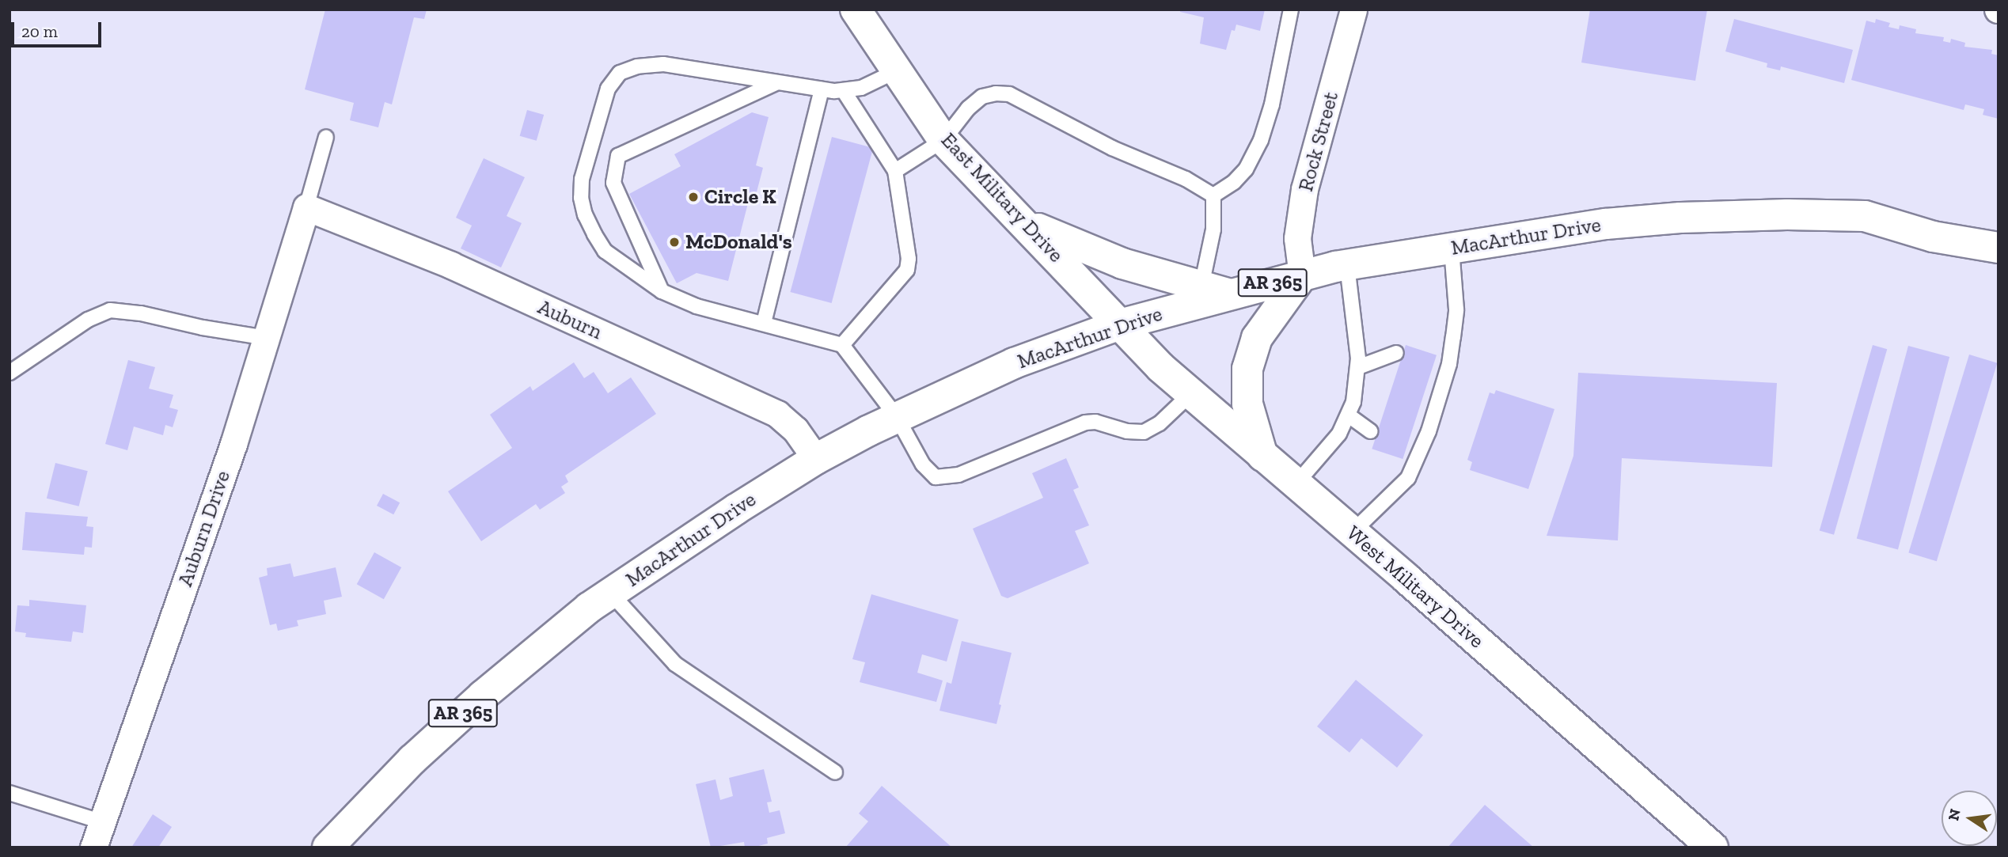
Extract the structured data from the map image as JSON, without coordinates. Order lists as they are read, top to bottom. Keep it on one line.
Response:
{"streets":{"main road":["East Military Drive","MacArthur Drive","AR 365","West Military Drive"],"street":["Rock Street","Auburn","Auburn Drive"]},"crossings":[["Rock Street","MacArthur Drive"],["East Military Drive","MacArthur Drive"],["East Military Drive","West Military Drive"],["MacArthur Drive","Auburn"],["MacArthur Drive","West Military Drive"],["Auburn","Auburn Drive"]],"places":["Circle K","McDonald's"],"scale_bar":"20 m","north":"left"}
